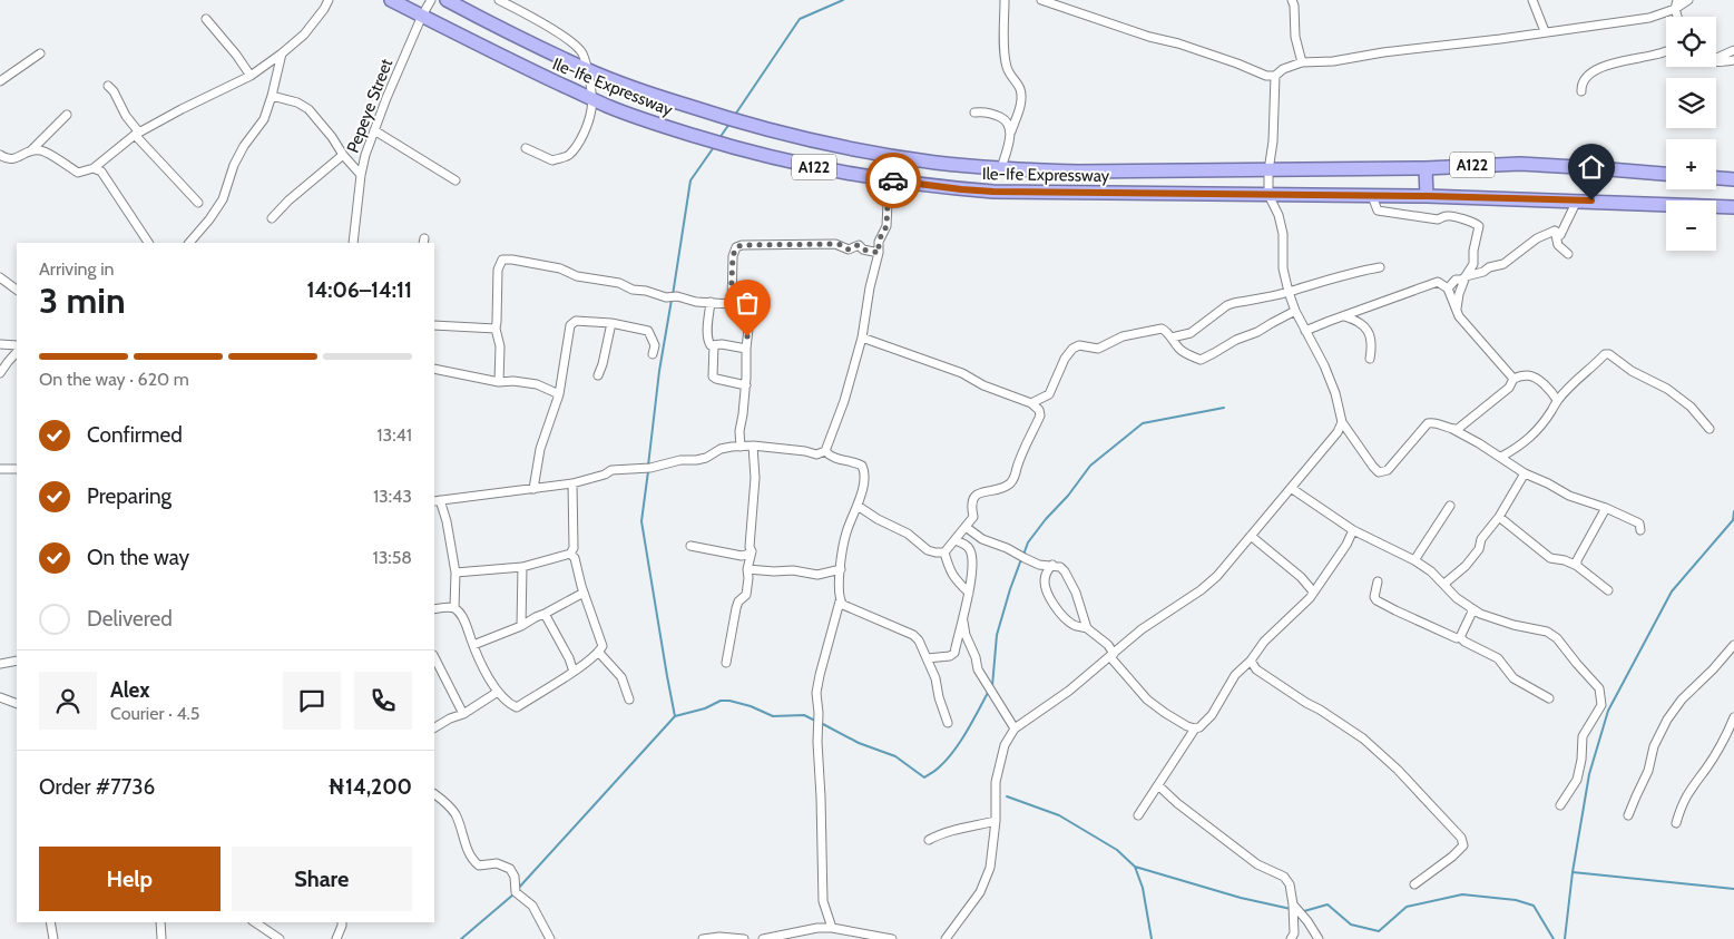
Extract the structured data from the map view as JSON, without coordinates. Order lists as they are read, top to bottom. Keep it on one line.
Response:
{"streets":{"highway":["Ile-Ife Expressway","A122"],"street":["Pepeye Street"]},"crossings":[["Ile-Ife Expressway","Pepeye Street"]],"page":{"map_buttons":["+","−"],"heading":["3 min","Arriving in","14:06–14:11"],"panel":["Alex","Courier · 4.5","Order #7736","₦14,200"],"bar":"On the way · 620 m","list":[["Confirmed","13:41"],["Preparing","13:43"],["On the way","13:58"],"Delivered"],"buttons":["Help","Share"]}}
